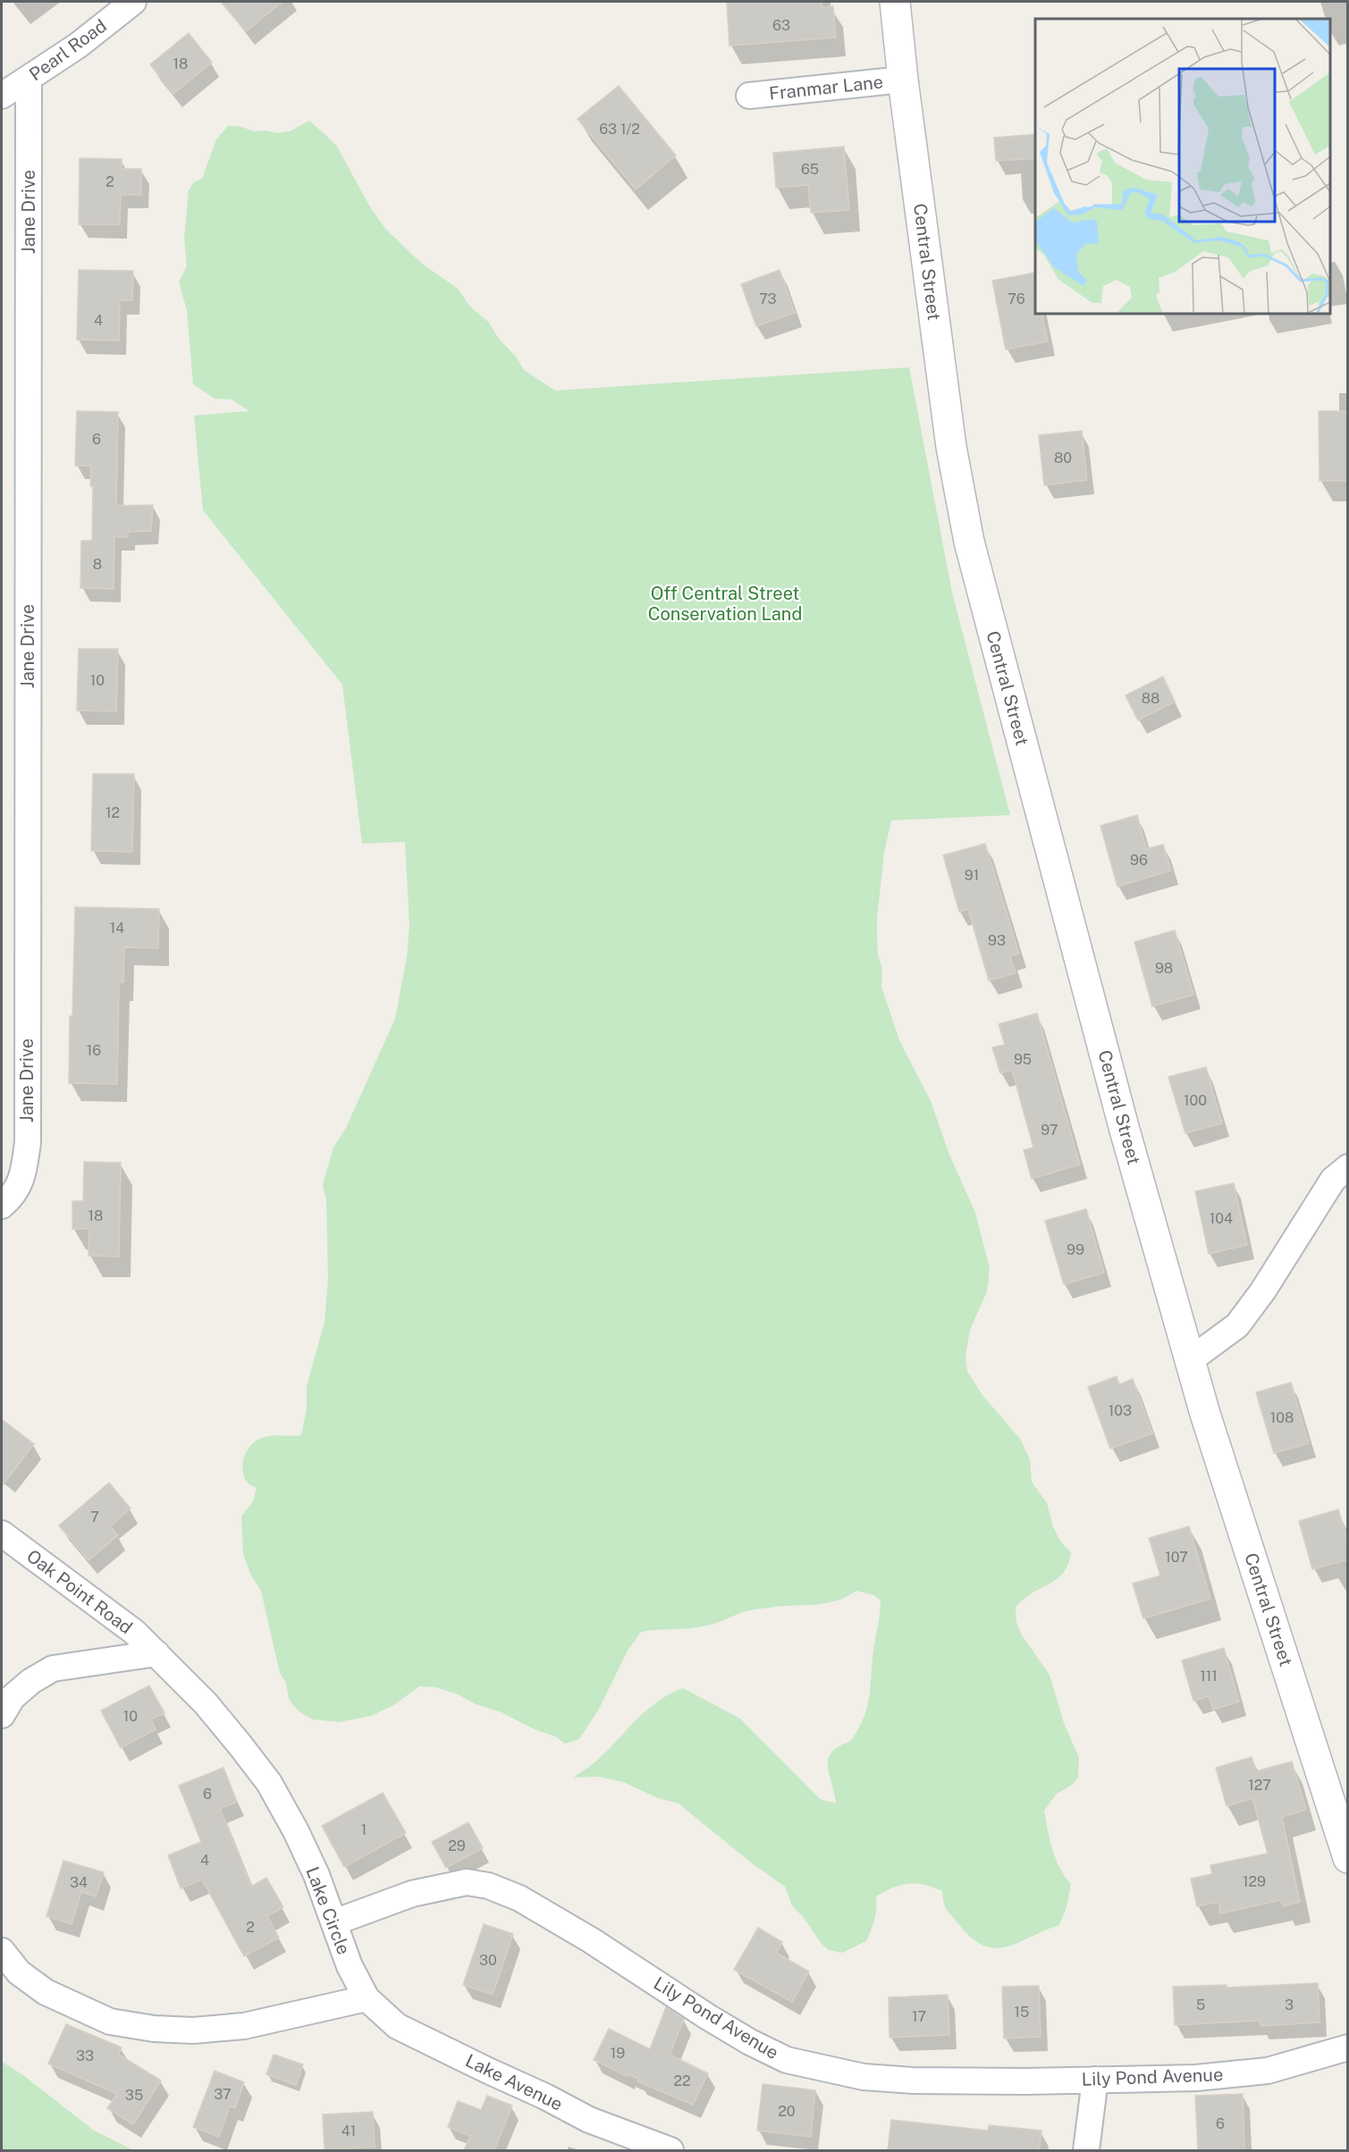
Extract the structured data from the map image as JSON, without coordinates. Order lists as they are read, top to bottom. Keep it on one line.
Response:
{"streets":{"street":["Pearl Road","Franmar Lane","Jane Drive","Central Street","Oak Point Road","Lake Circle","Lily Pond Avenue","Lake Avenue"]},"crossings":[["Pearl Road","Jane Drive"],["Franmar Lane","Central Street"],["Oak Point Road","Lake Circle"],["Lake Circle","Lily Pond Avenue"],["Lake Circle","Lake Avenue"]],"parks":["Off Central Street Conservation Land"],"house_numbers":["63","18","63 1/2","65","2","73","76","4","6","80","8","10","88","12","96","91","14","93","98","16","95","100","97","18","104","99","103","108","7","107","111","10","127","6","1","29","4","129","34","2","30","5","3","15","17","19","33","22","37","35","20","6","41"]}
